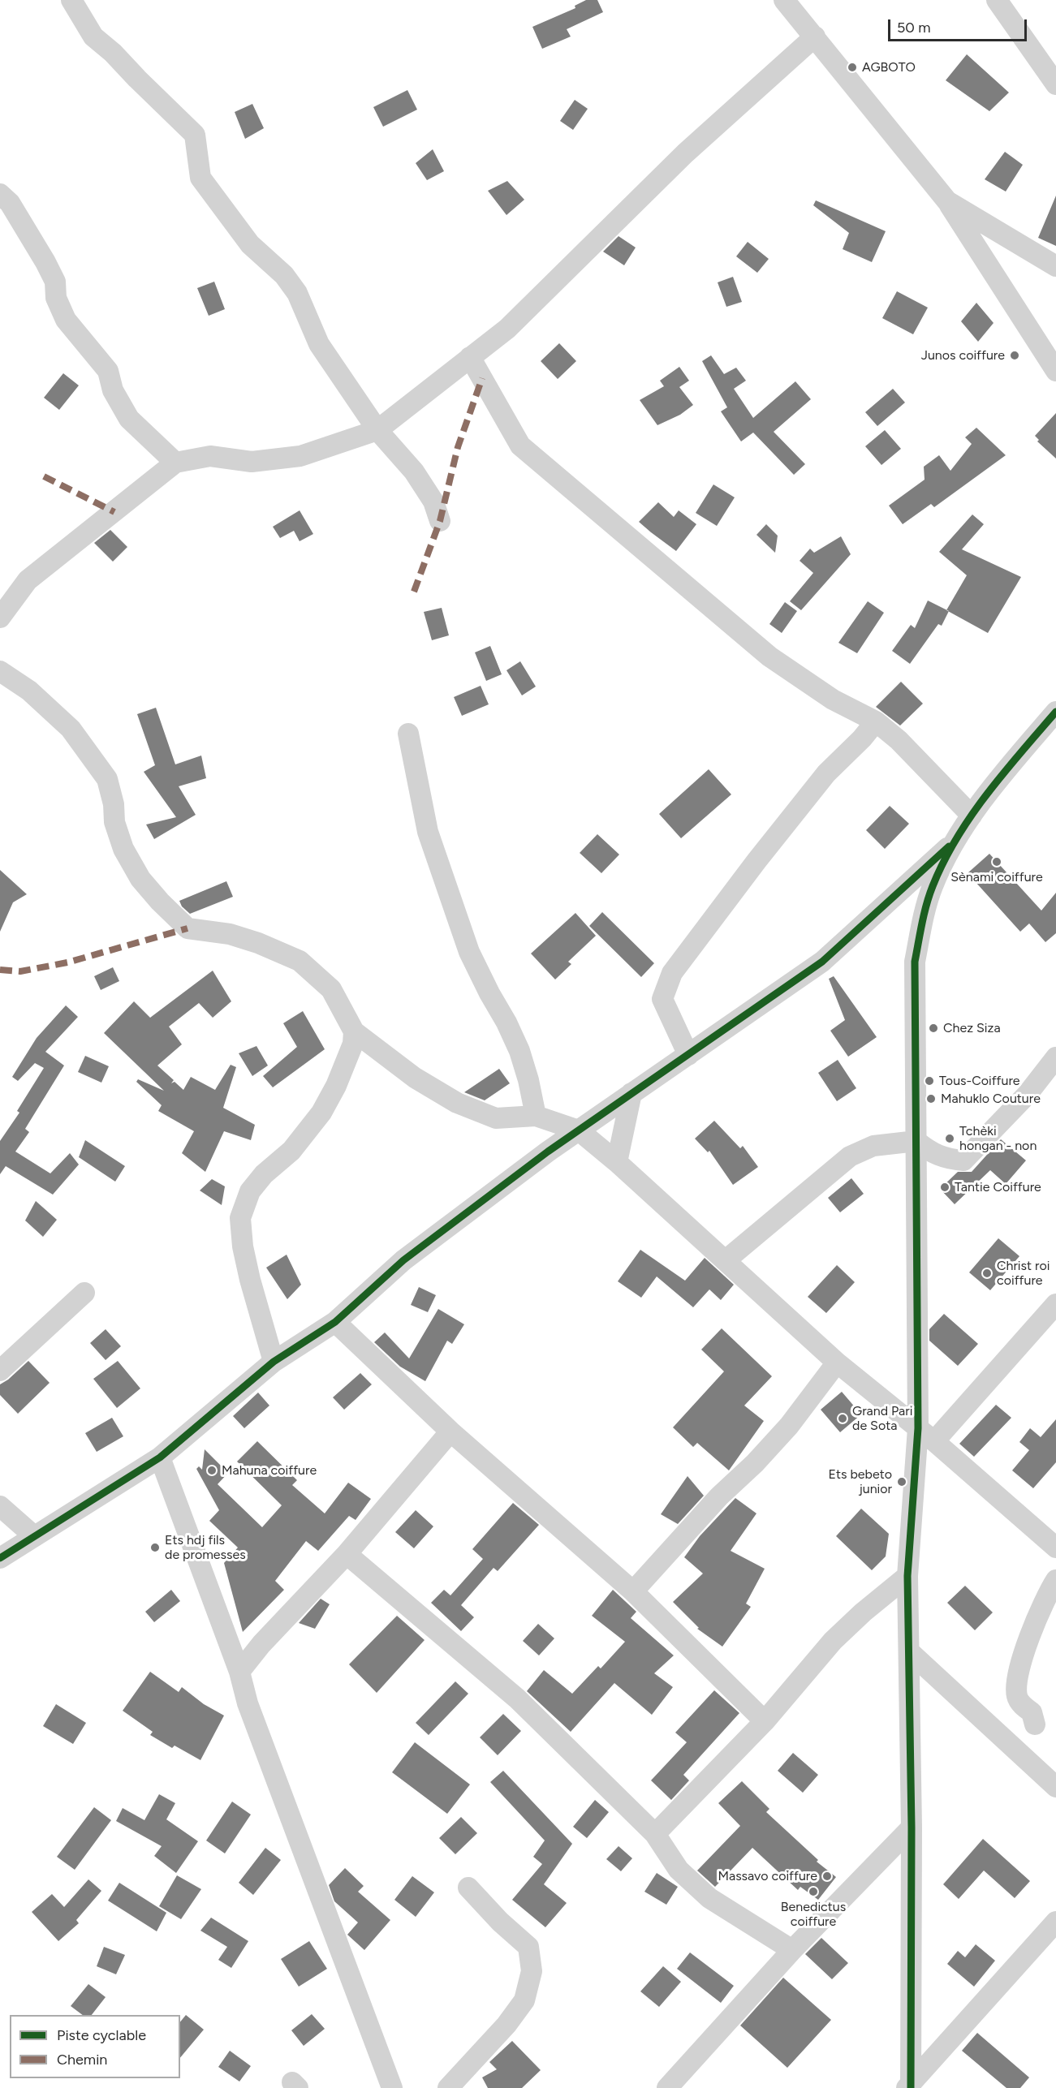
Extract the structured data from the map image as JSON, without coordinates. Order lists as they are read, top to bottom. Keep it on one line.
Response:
{"places":["AGBOTO","Junos coiffure","Sènami coiffure","Chez Siza","Tous-Coiffure","Mahuklo Couture","Tchèki hongan - non","Tantie Coiffure","Christ roi coiffure","Grand Pari de Sota","Mahuna coiffure","Ets bebeto junior","Ets hdj fils de promesses","Massavo coiffure","Benedictus coiffure"],"legend":["Piste cyclable","Chemin"],"scale_bar":"50 m"}
